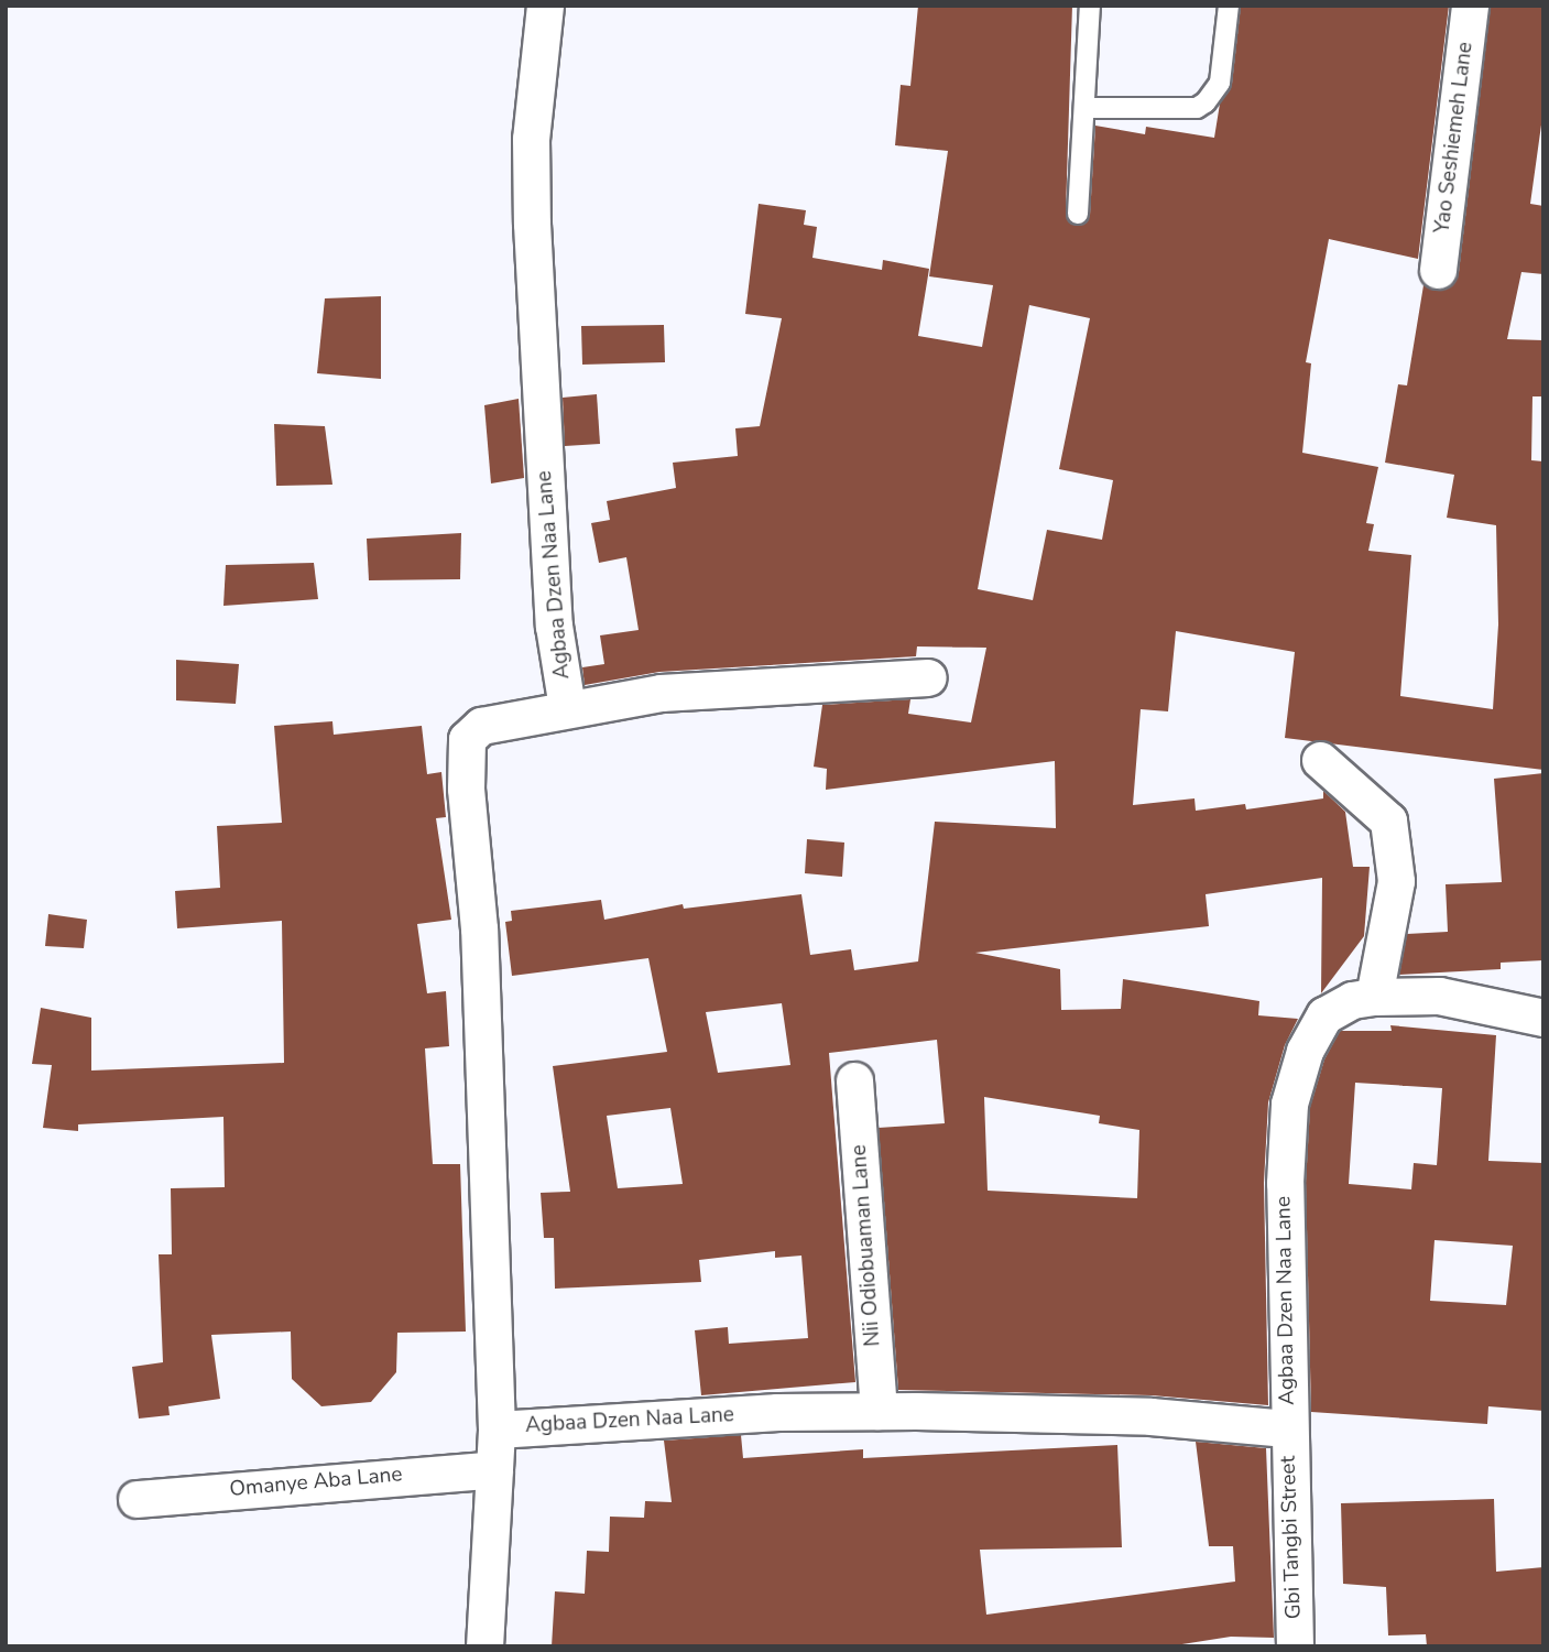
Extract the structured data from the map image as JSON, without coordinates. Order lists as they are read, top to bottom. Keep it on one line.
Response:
{"streets":{"street":["Yao Seshiemeh Lane","Agbaa Dzen Naa Lane","Nii Odiobuaman Lane","Omanye Aba Lane","Gbi Tangbi Street"]},"crossings":[["Agbaa Dzen Naa Lane","Nii Odiobuaman Lane"],["Agbaa Dzen Naa Lane","Gbi Tangbi Street"]]}
